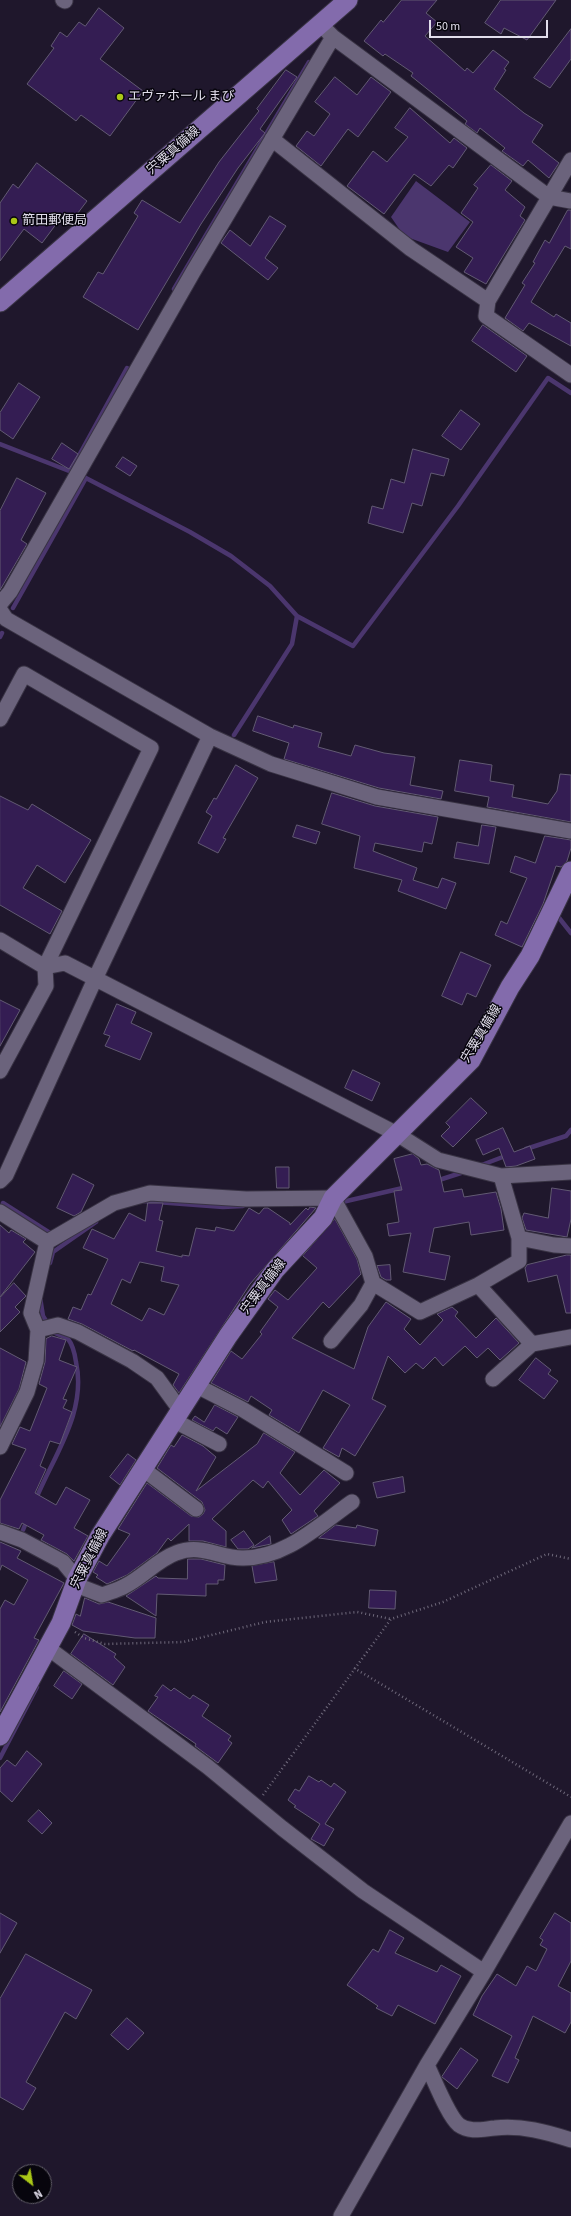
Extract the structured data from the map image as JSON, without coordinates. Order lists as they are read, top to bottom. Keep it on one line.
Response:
{"streets":{"main road":["宍粟真備線"]},"places":["エヴァホール まび","箭田郵便局"],"scale_bar":"50 m","north":"bottom right"}
